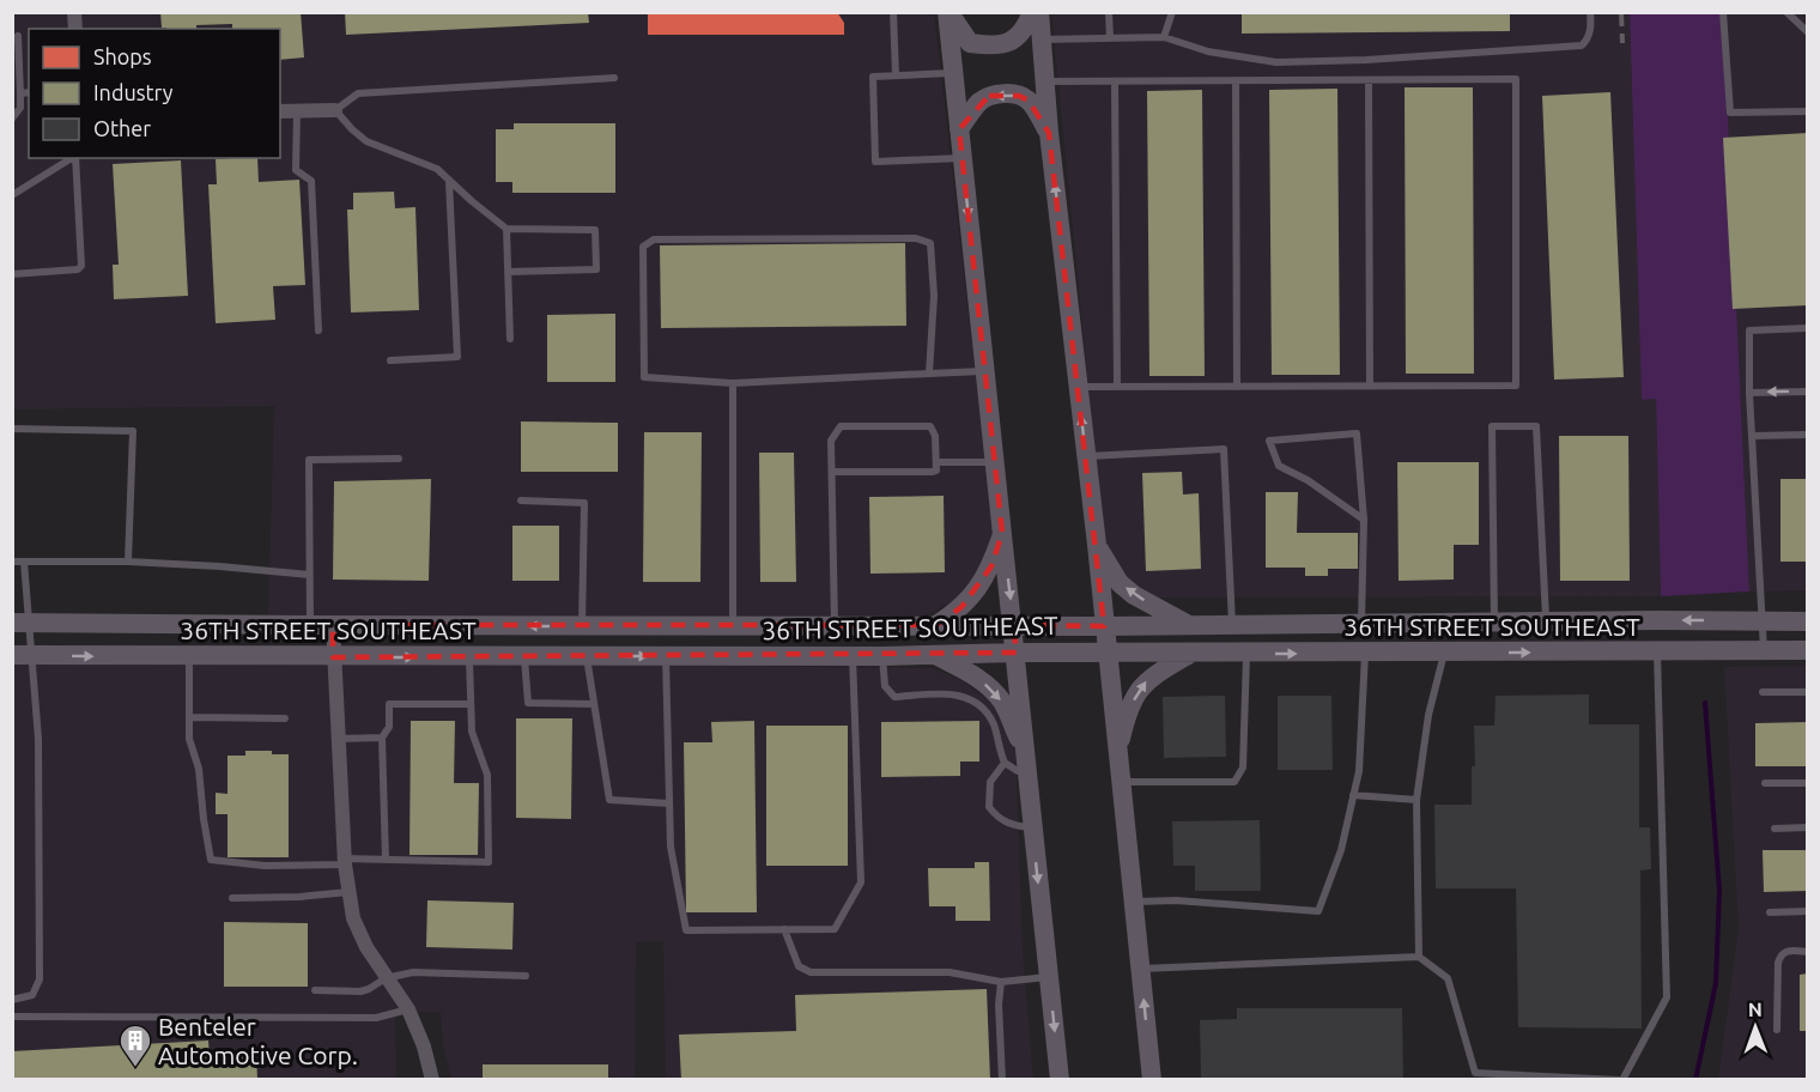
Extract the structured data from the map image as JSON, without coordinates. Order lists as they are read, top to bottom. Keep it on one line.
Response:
{"streets":{"street":["36TH STREET SOUTHEAST"]},"places":{"building":["Benteler Automotive Corp."]},"legend":["Shops","Industry","Other"],"north":"top"}
